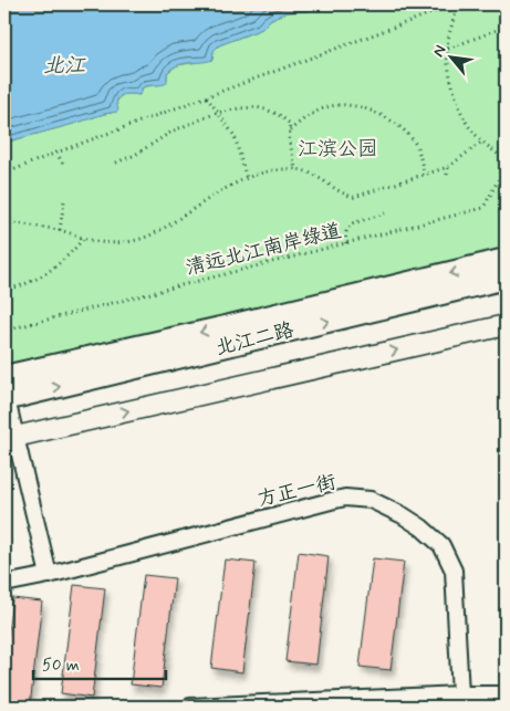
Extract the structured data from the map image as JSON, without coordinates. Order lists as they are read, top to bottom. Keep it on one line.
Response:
{"streets":{"main road":["北江二路"],"street":["方正一街"],"path":["清远北江南岸绿道"]},"water":["北江"],"parks":["江滨公园"],"scale_bar":"50 m","north":"top left"}
